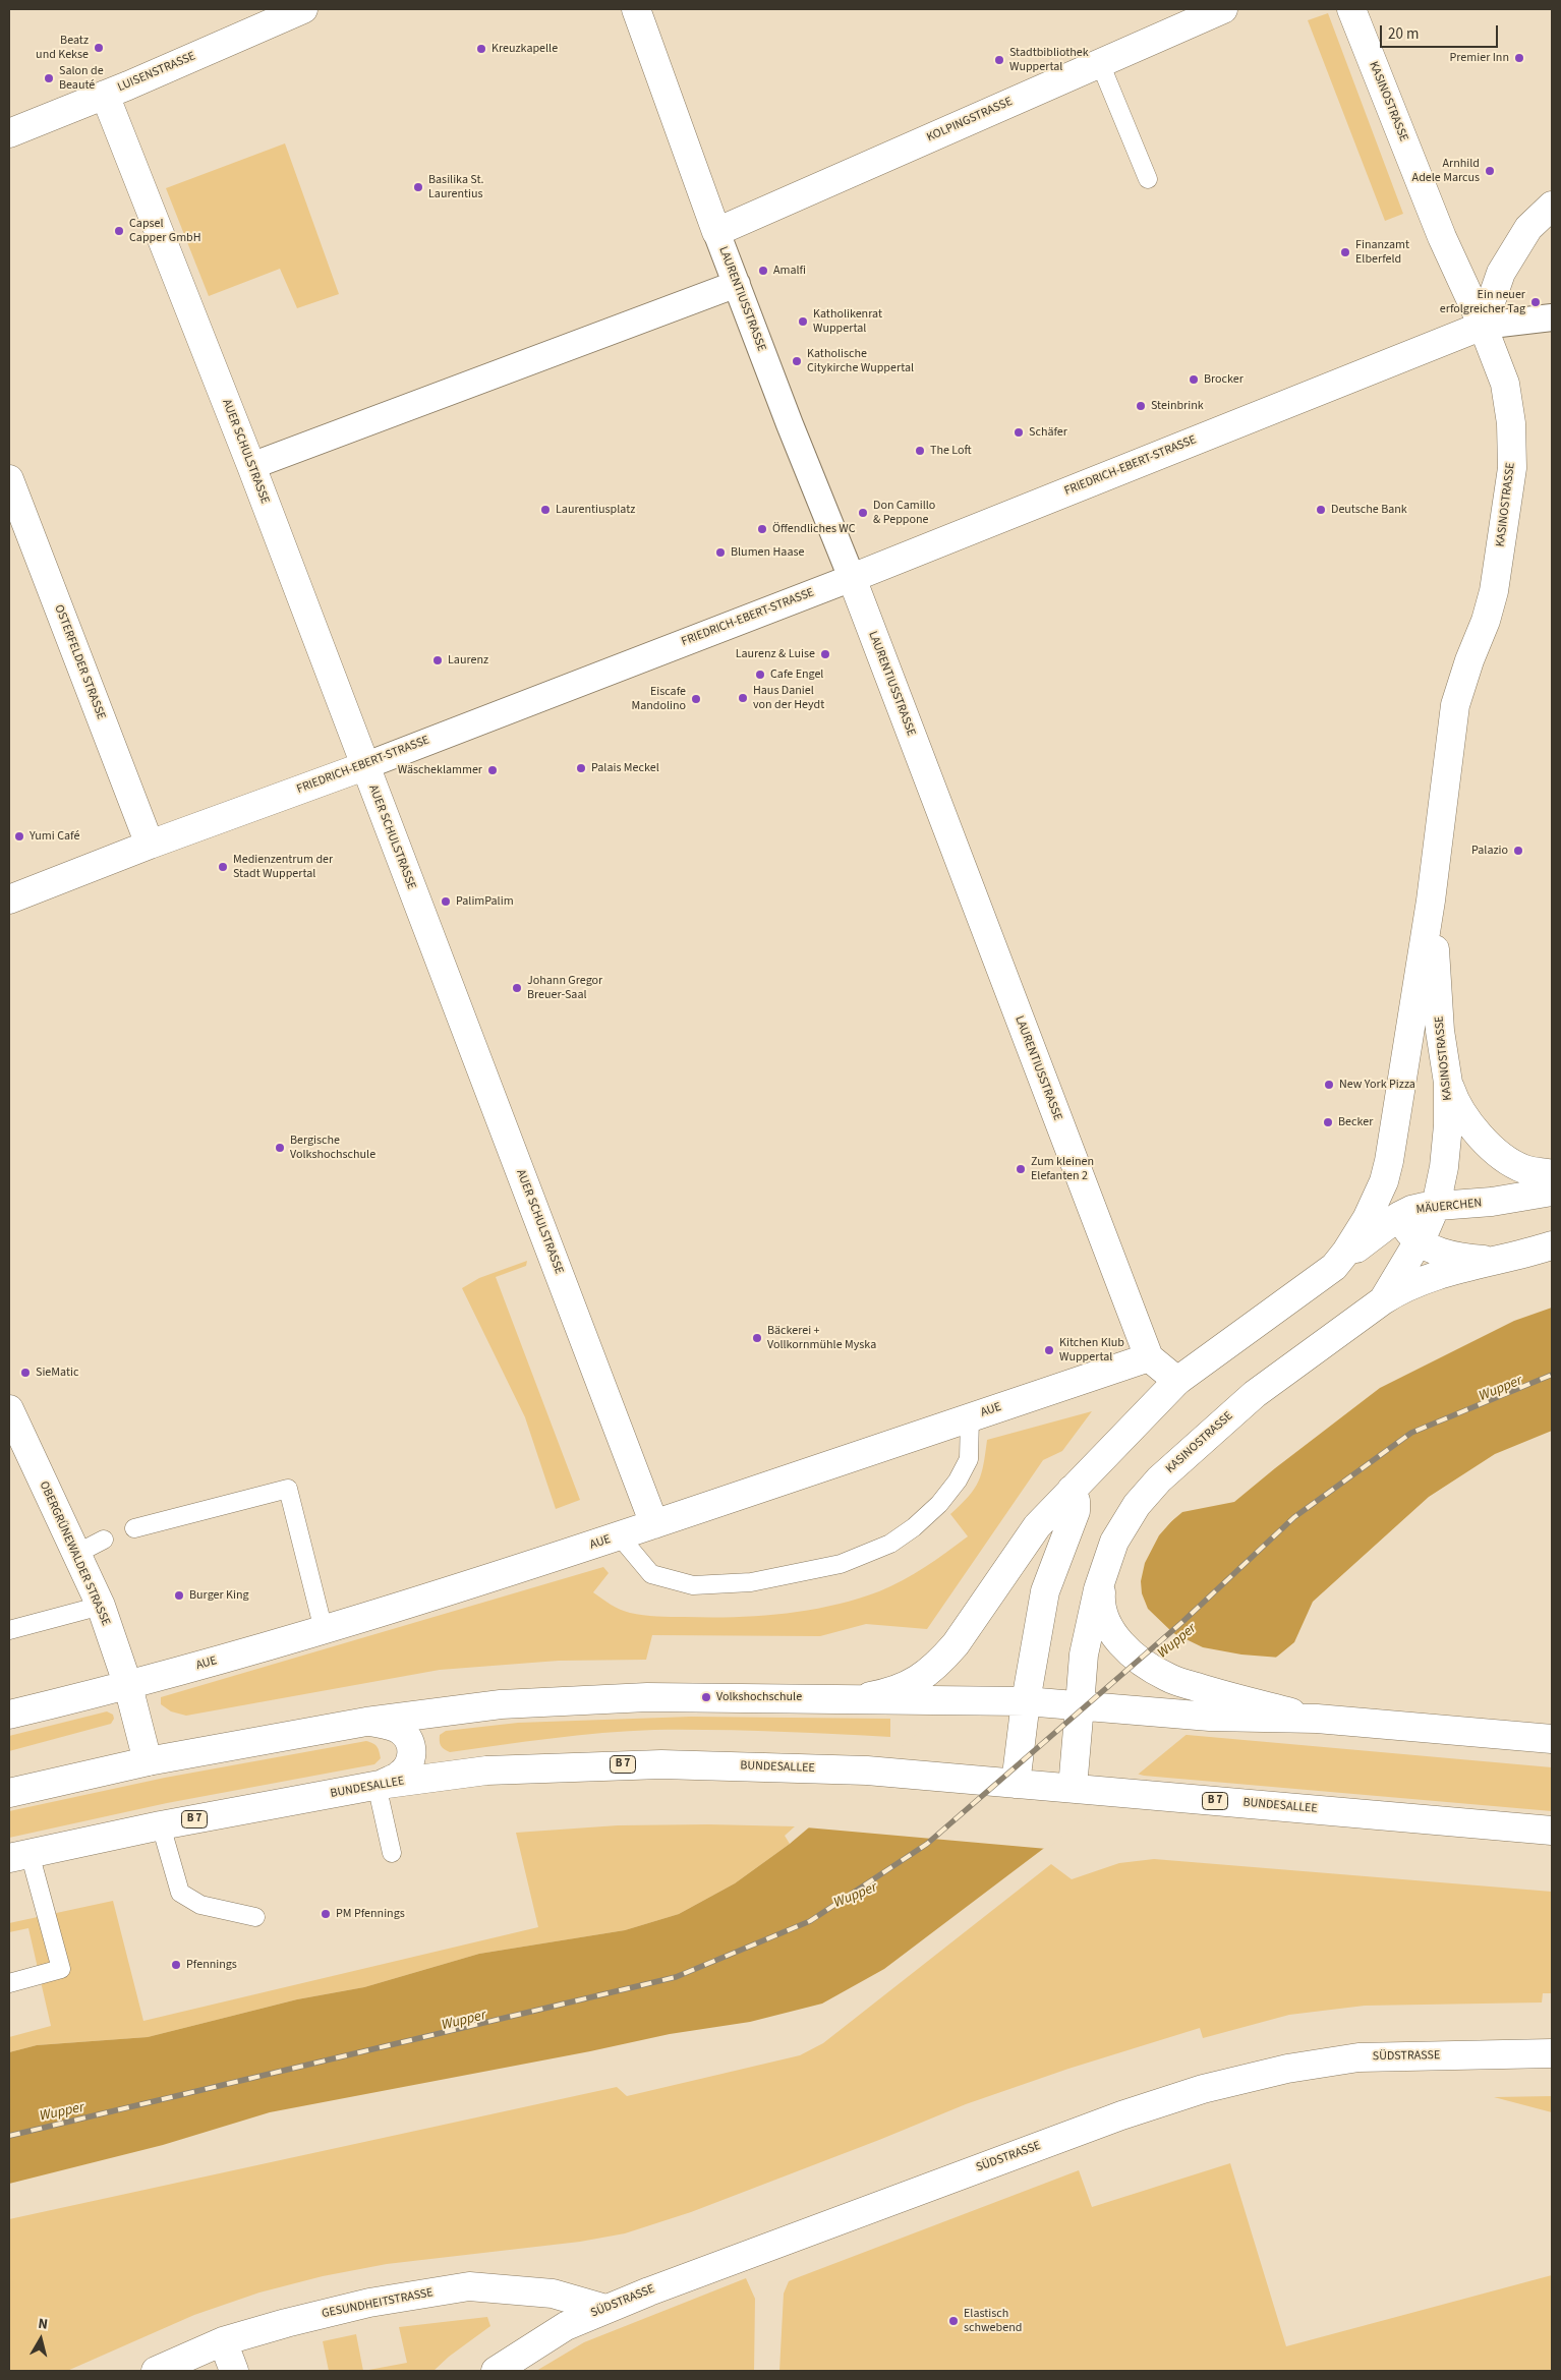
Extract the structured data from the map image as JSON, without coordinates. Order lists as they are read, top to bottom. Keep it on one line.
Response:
{"streets":{"street":["LUISENSTRASSE","KASINOSTRASSE","KOLPINGSTRASSE","LAURENTIUSSTRASSE","AUER SCHULSTRASSE","FRIEDRICH-EBERT-STRASSE","OSTERFELDER STRASSE","MÄUERCHEN","AUE","OBERGRÜNEWALDER STRASSE","B 7","BUNDESALLEE","SÜDSTRASSE","GESUNDHEITSTRASSE"]},"crossings":[["LUISENSTRASSE","AUER SCHULSTRASSE"],["KASINOSTRASSE","FRIEDRICH-EBERT-STRASSE"],["KASINOSTRASSE","MÄUERCHEN"],["KASINOSTRASSE","BUNDESALLEE"],["KOLPINGSTRASSE","LAURENTIUSSTRASSE"],["LAURENTIUSSTRASSE","FRIEDRICH-EBERT-STRASSE"],["LAURENTIUSSTRASSE","AUE"],["AUER SCHULSTRASSE","FRIEDRICH-EBERT-STRASSE"],["AUER SCHULSTRASSE","AUE"],["FRIEDRICH-EBERT-STRASSE","OSTERFELDER STRASSE"],["AUE","OBERGRÜNEWALDER STRASSE"],["SÜDSTRASSE","GESUNDHEITSTRASSE"]],"water":["Wupper"],"places":["Beatz und Kekse","Kreuzkapelle","Premier Inn","Stadtbibliothek Wuppertal","Salon de Beauté","Arnhild Adele Marcus","Basilika St. Laurentius","Capsel Capper GmbH","Finanzamt Elberfeld","Amalfi","Ein neuer erfolgreicher Tag","Katholikenrat Wuppertal","Katholische Citykirche Wuppertal","Brocker","Steinbrink","Schäfer","The Loft","Laurentiusplatz","Deutsche Bank","Don Camillo & Peppone","Öffendliches WC","Blumen Haase","Laurenz & Luise","Laurenz","Cafe Engel","Haus Daniel von der Heydt","Eiscafe Mandolino","Palais Meckel","Wäscheklammer","Yumi Café","Palazio","Medienzentrum der Stadt Wuppertal","PalimPalim","Johann Gregor Breuer-Saal","New York Pizza","Becker","Bergische Volkshochschule","Zum kleinen Elefanten 2","Bäckerei + Vollkornmühle Myska","Kitchen Klub Wuppertal","SieMatic","Burger King","Volkshochschule","PM Pfennings","Pfennings","Elastisch schwebend"],"scale_bar":"20 m","north":"top"}
